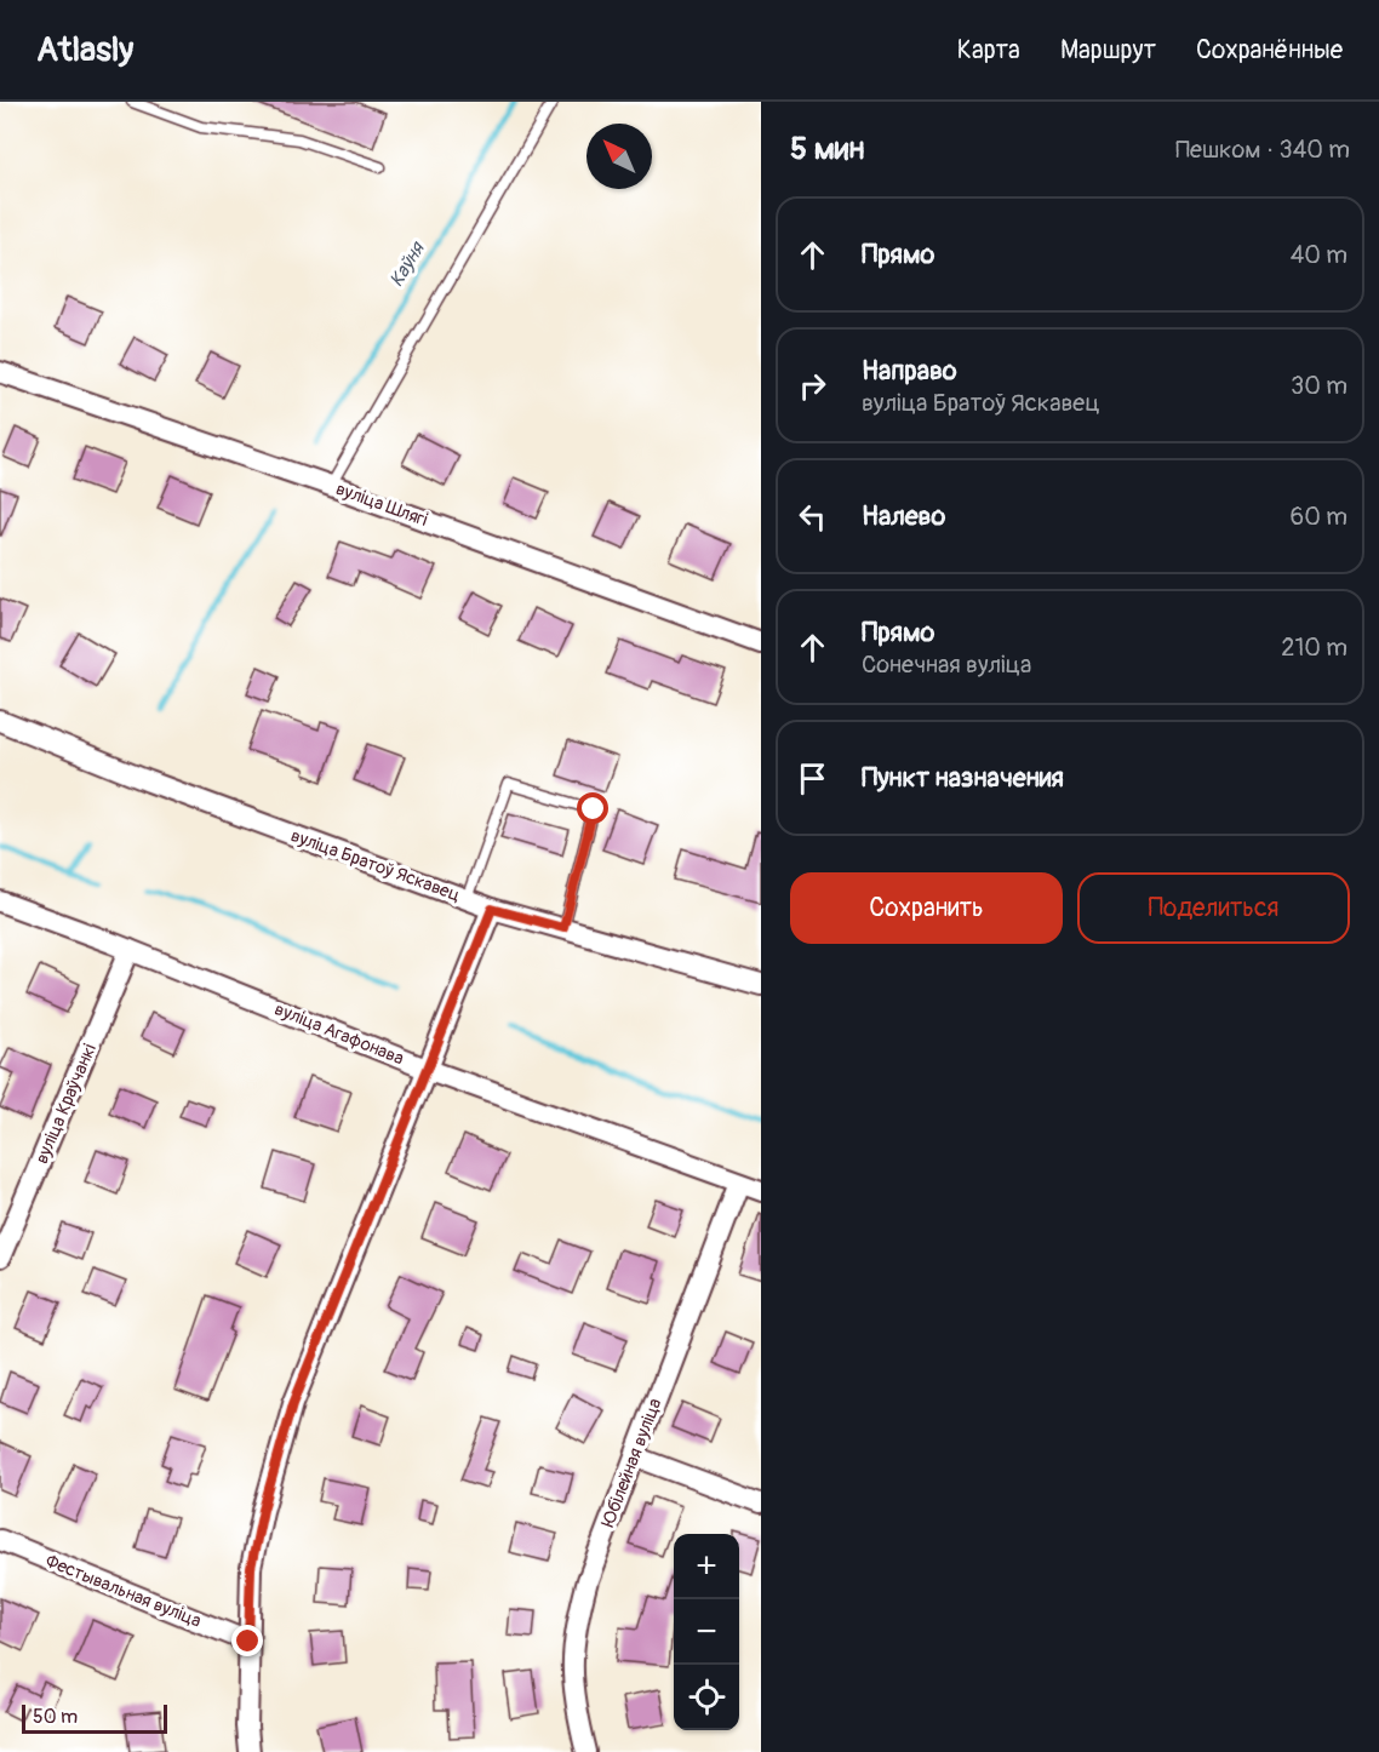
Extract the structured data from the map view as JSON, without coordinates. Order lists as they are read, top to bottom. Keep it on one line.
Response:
{"streets":{"street":["вуліца Шлягі","вуліца Братоў Яскавец","вуліца Агафонава","вуліца Краўчанкі","Юбілейная вуліца","Фестывальная вуліца"]},"crossings":[["вуліца Агафонава","вуліца Краўчанкі"],["вуліца Агафонава","Юбілейная вуліца"]],"water":["Каўня"],"scale_bar":"50 m","north":"top left","page":{"header":"Atlasly","nav":["Карта","Маршрут","Сохранённые"],"heading":["5 мин","Пешком · 340 m"],"list":[["Прямо","40 m"],["Направо","вуліца Братоў Яскавец","30 m"],["Налево","60 m"],["Прямо","Сонечная вуліца","210 m"],"Пункт назначения"],"buttons":["Сохранить","Поделиться"],"map_buttons":["+","−"],"scale":"50 m"}}
